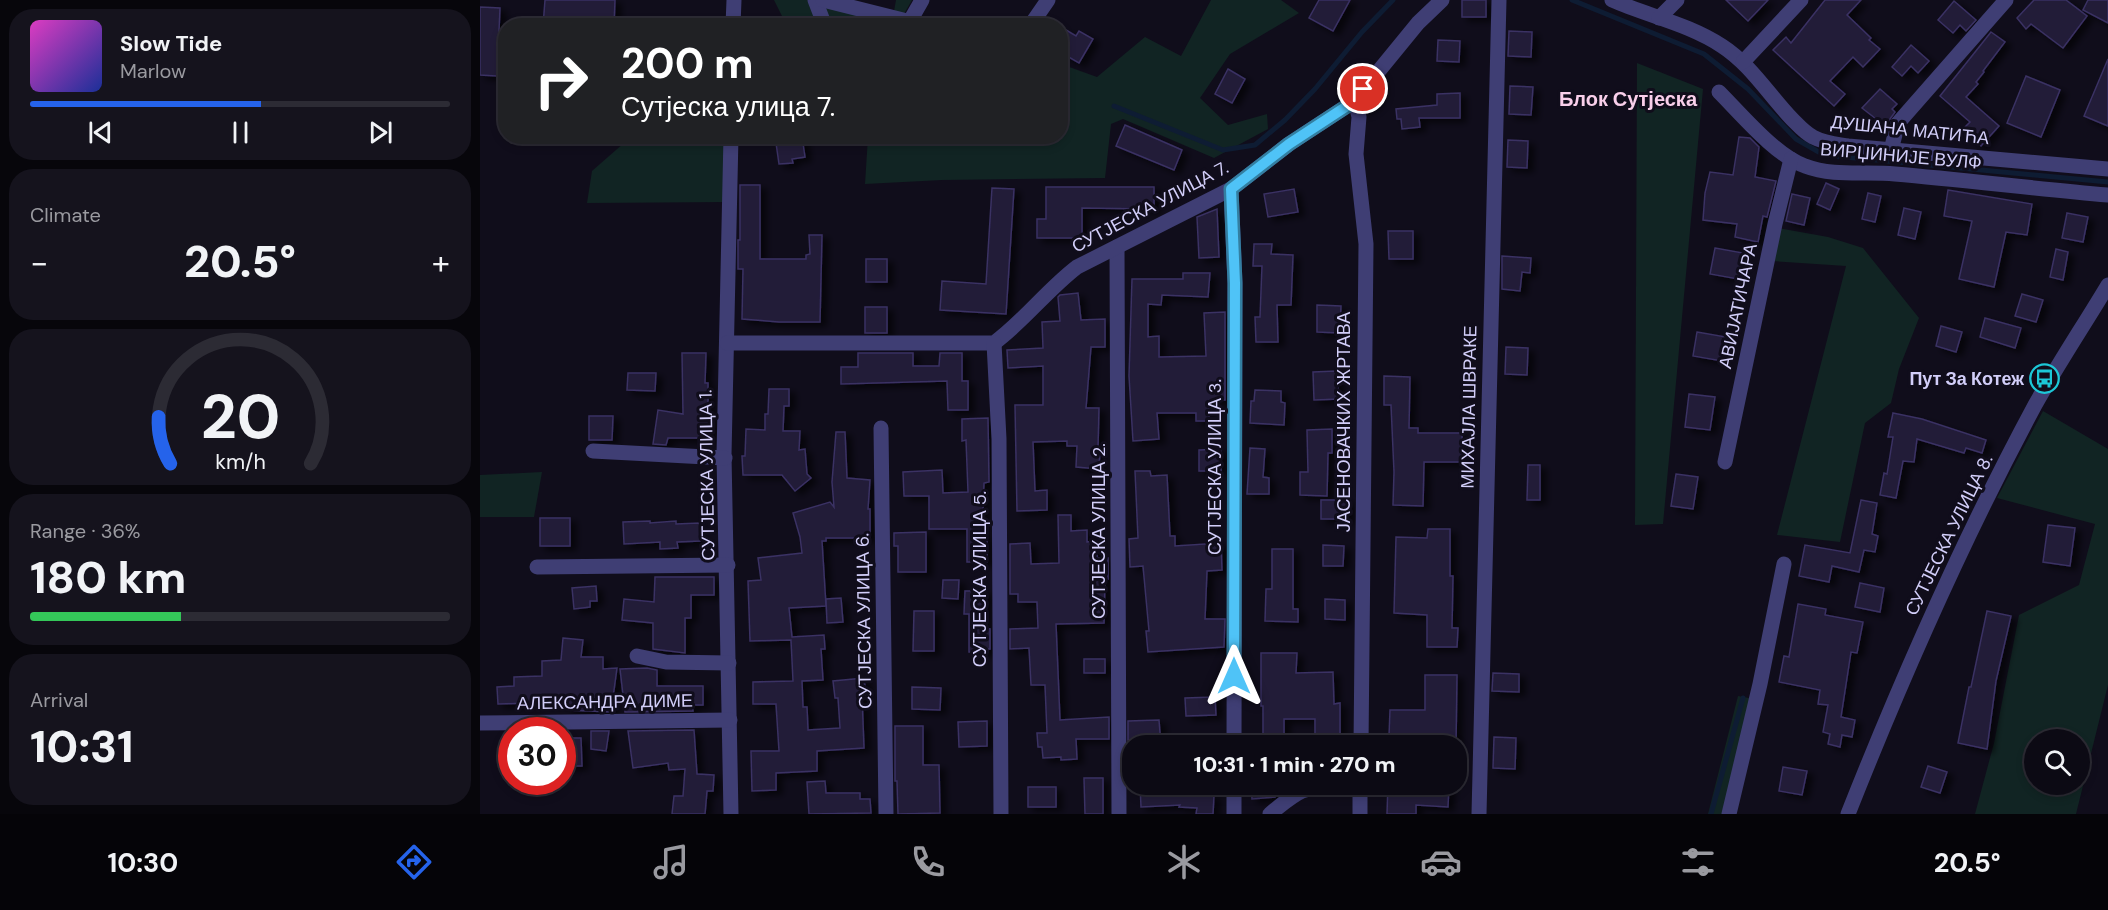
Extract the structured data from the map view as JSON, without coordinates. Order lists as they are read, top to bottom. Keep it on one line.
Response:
{"streets":{"street":["ДУШАНА МАТИЋА","ВИРЏИНИЈЕ ВУЛФ","СУТЈЕСКА УЛИЦА 7.","АВИЈАТИЧАРА","МИХАЈЛА ШВРАКЕ","ЈАСЕНОВАЧКИХ ЖРТАВА","СУТЈЕСКА УЛИЦА 3.","СУТЈЕСКА УЛИЦА 1.","СУТЈЕСКА УЛИЦА 2.","СУТЈЕСКА УЛИЦА 8.","СУТЈЕСКА УЛИЦА 5.","СУТЈЕСКА УЛИЦА 6.","АЛЕКСАНДРА ДИМЕ"]},"crossings":[["ВИРЏИНИЈЕ ВУЛФ","АВИЈАТИЧАРА"],["СУТЈЕСКА УЛИЦА 7.","ЈАСЕНОВАЧКИХ ЖРТАВА"],["СУТЈЕСКА УЛИЦА 7.","СУТЈЕСКА УЛИЦА 3."],["СУТЈЕСКА УЛИЦА 7.","СУТЈЕСКА УЛИЦА 2."],["СУТЈЕСКА УЛИЦА 7.","СУТЈЕСКА УЛИЦА 5."],["СУТЈЕСКА УЛИЦА 1.","АЛЕКСАНДРА ДИМЕ"]],"districts":["Блок Сутјеска"],"places":{"bus stop":["Пут За Котеж"]},"page":{"turn":["200 m","Сутјеска улица 7."],"song":["Slow Tide","Marlow"],"tile":["Climate",["Range · 36%","180 km"],["Arrival","10:31"]],"heat":["−","20.5°","+"],"limit":"30","trip":"10:31 · 1 min · 270 m","tabs":["10:30","20.5°"],"gauge":["20","km/h"]}}
